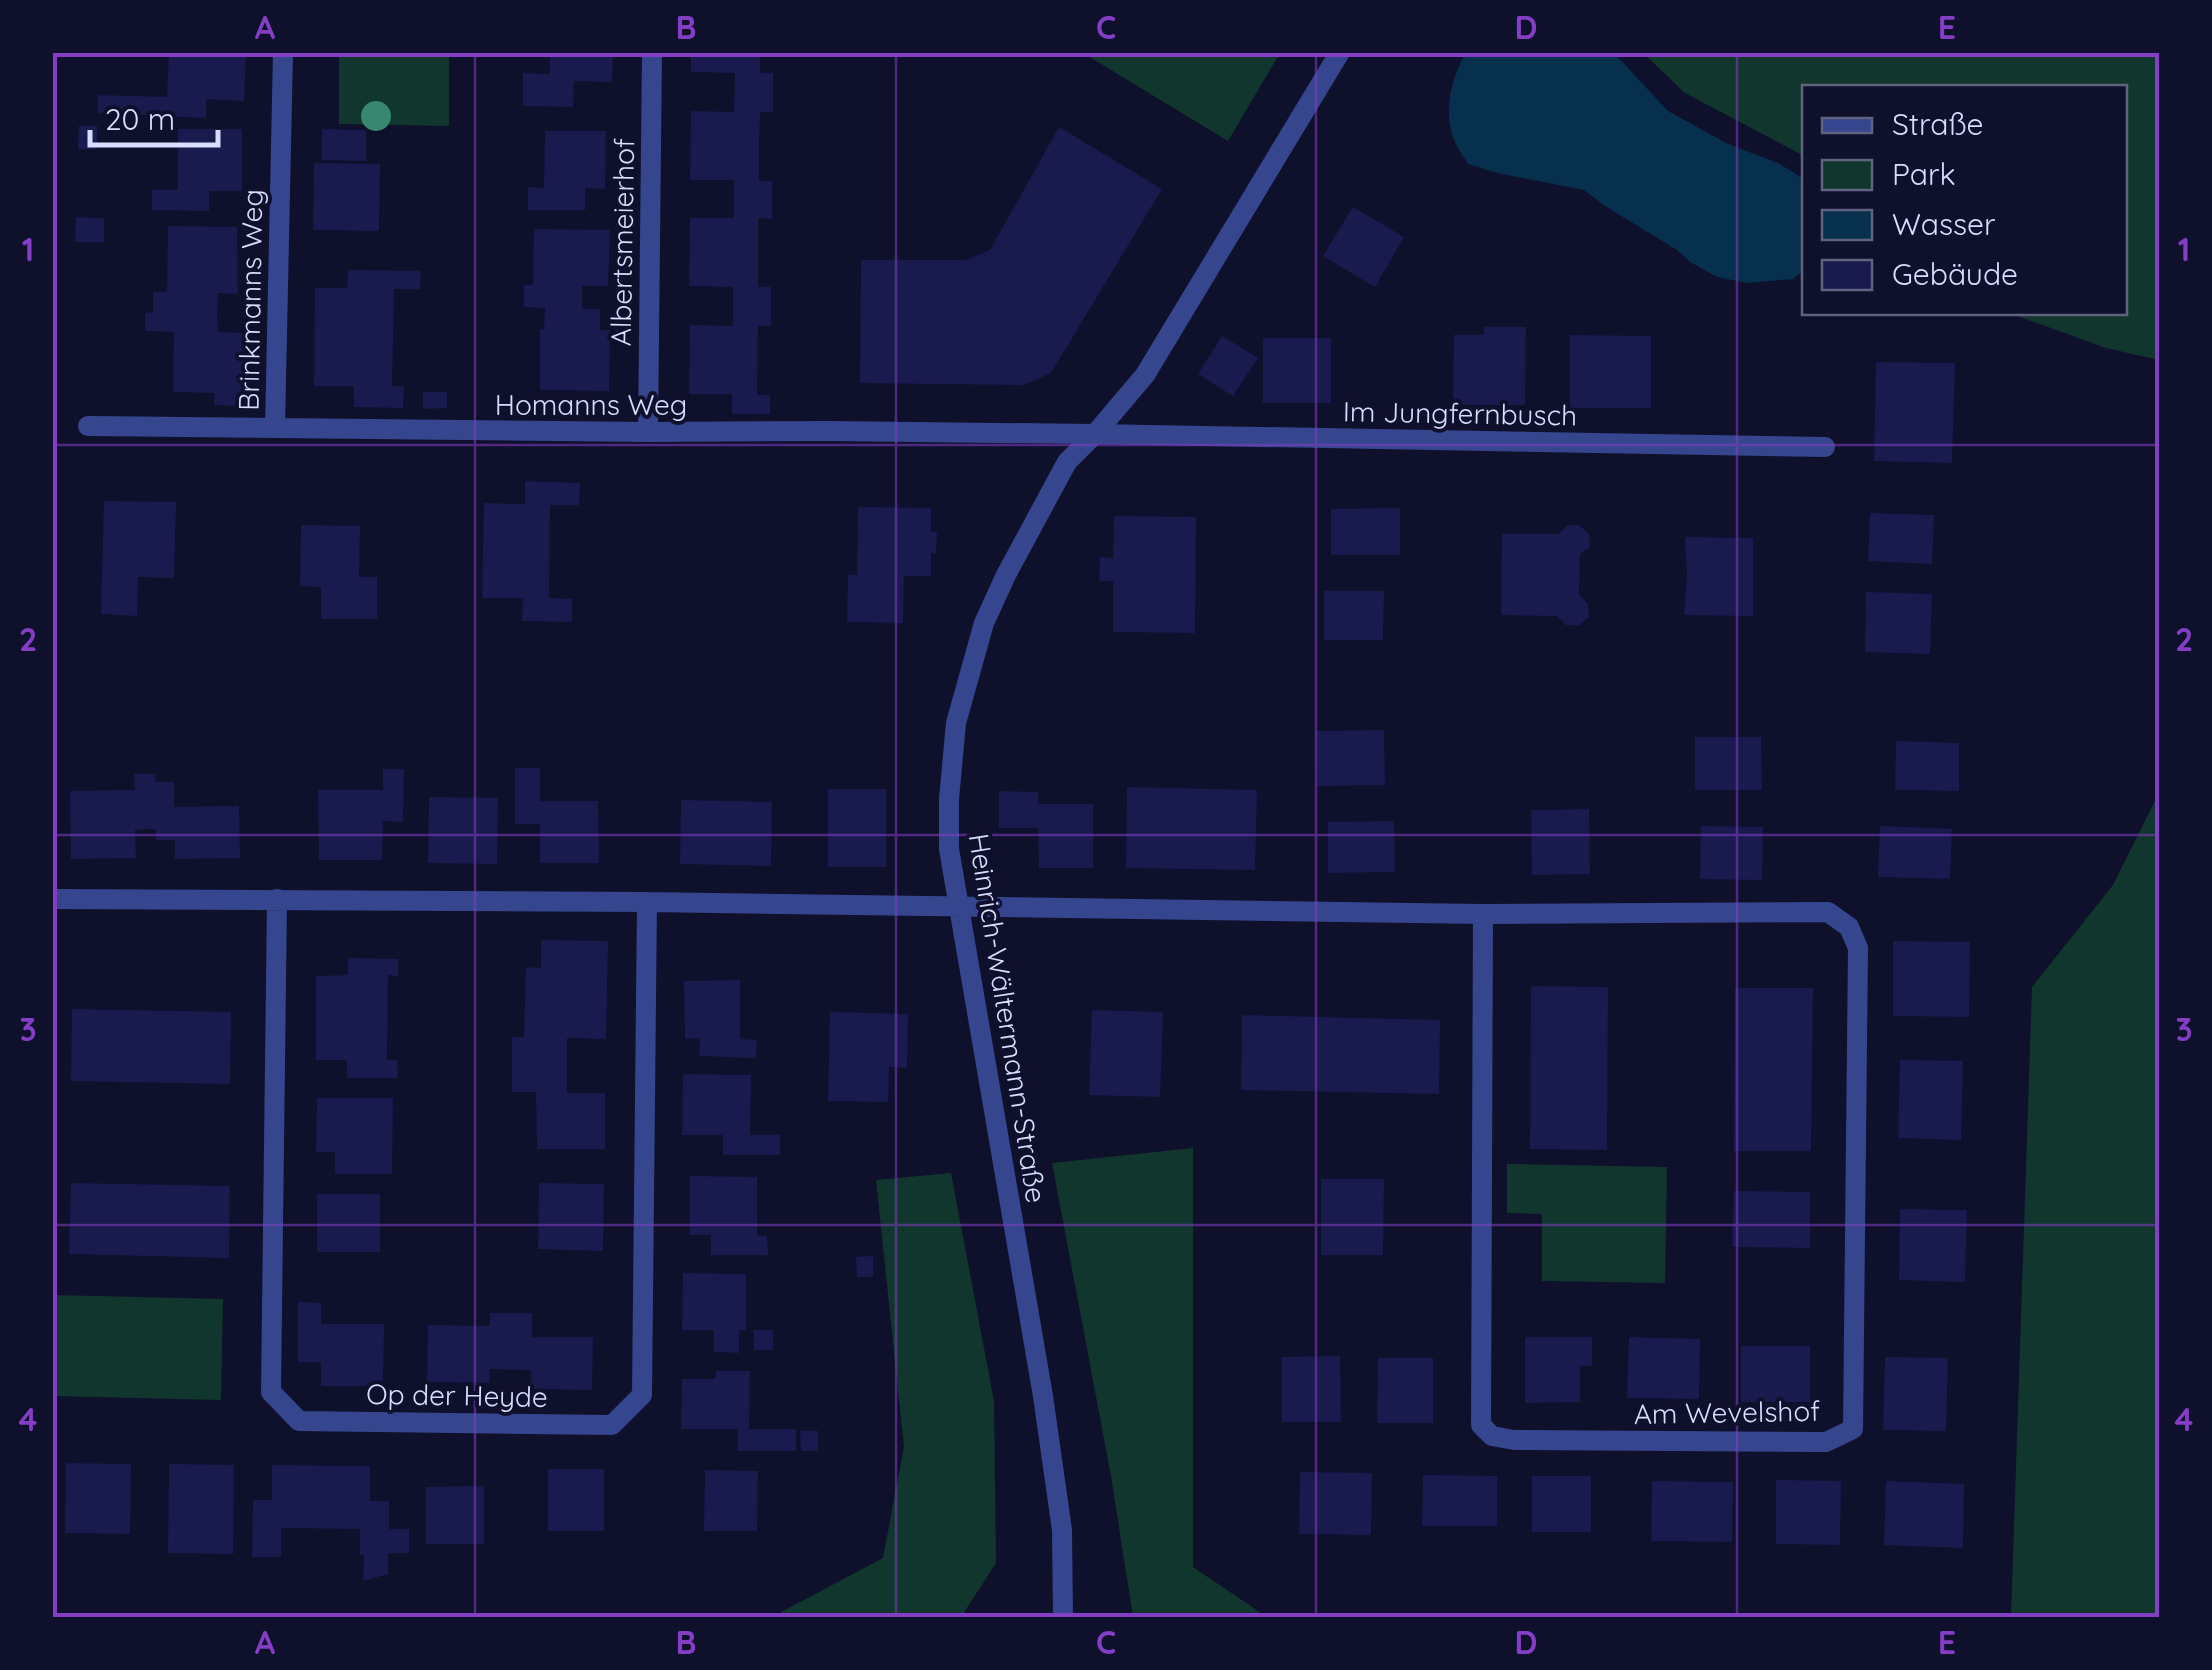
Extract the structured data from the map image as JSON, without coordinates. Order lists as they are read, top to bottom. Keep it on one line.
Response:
{"streets":{"street":["Albertsmeierhof","Brinkmanns Weg","Homanns Weg","Im Jungfernbusch","Heinrich-Wältermann-Straße","Op der Heyde","Am Wevelshof"]},"crossings":[["Albertsmeierhof","Homanns Weg"],["Brinkmanns Weg","Homanns Weg"],["Homanns Weg","Im Jungfernbusch"],["Homanns Weg","Heinrich-Wältermann-Straße"],["Im Jungfernbusch","Heinrich-Wältermann-Straße"],["Heinrich-Wältermann-Straße","Am Wevelshof"]],"legend":["Straße","Park","Wasser","Gebäude"],"scale_bar":"20 m","grid":{"columns":["A","B","C","D","E"],"rows":["1","2","3","4"]}}
